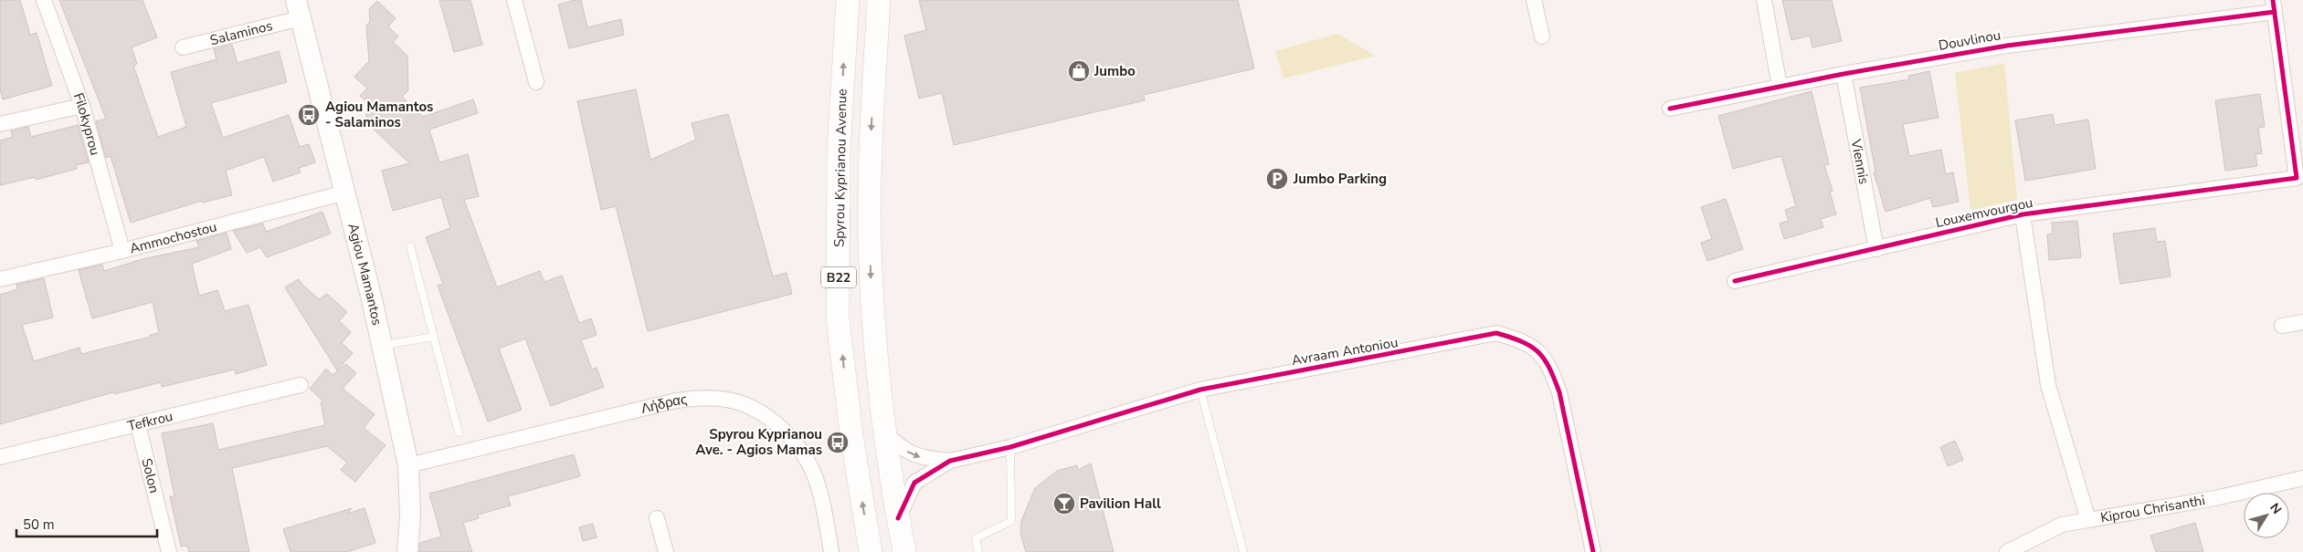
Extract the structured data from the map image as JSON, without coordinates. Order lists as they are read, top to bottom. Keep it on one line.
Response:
{"streets":{"main road":["Spyrou Kyprianou Avenue","B22"],"street":["Salaminos","Douvlinou","Filokyprou","Viennis","Louxemvourgou","Ammochostou","Agiou Mamantos","Avraam Antoniou","Λήδρας","Tefkrou","Solon","Kiprou Chrisanthi"]},"crossings":[["Salaminos","Agiou Mamantos"],["Douvlinou","Viennis"],["Douvlinou","Louxemvourgou"],["Filokyprou","Ammochostou"],["Viennis","Louxemvourgou"],["Ammochostou","Agiou Mamantos"],["Agiou Mamantos","Λήδρας"],["Tefkrou","Solon"]],"places":{"shop":["Jumbo"],"bus stop":["Agiou Mamantos - Salaminos","Spyrou Kyprianou Ave. - Agios Mamas"],"parking":["Jumbo Parking"],"bar":["Pavilion Hall"]},"scale_bar":"50 m","north":"top right"}
